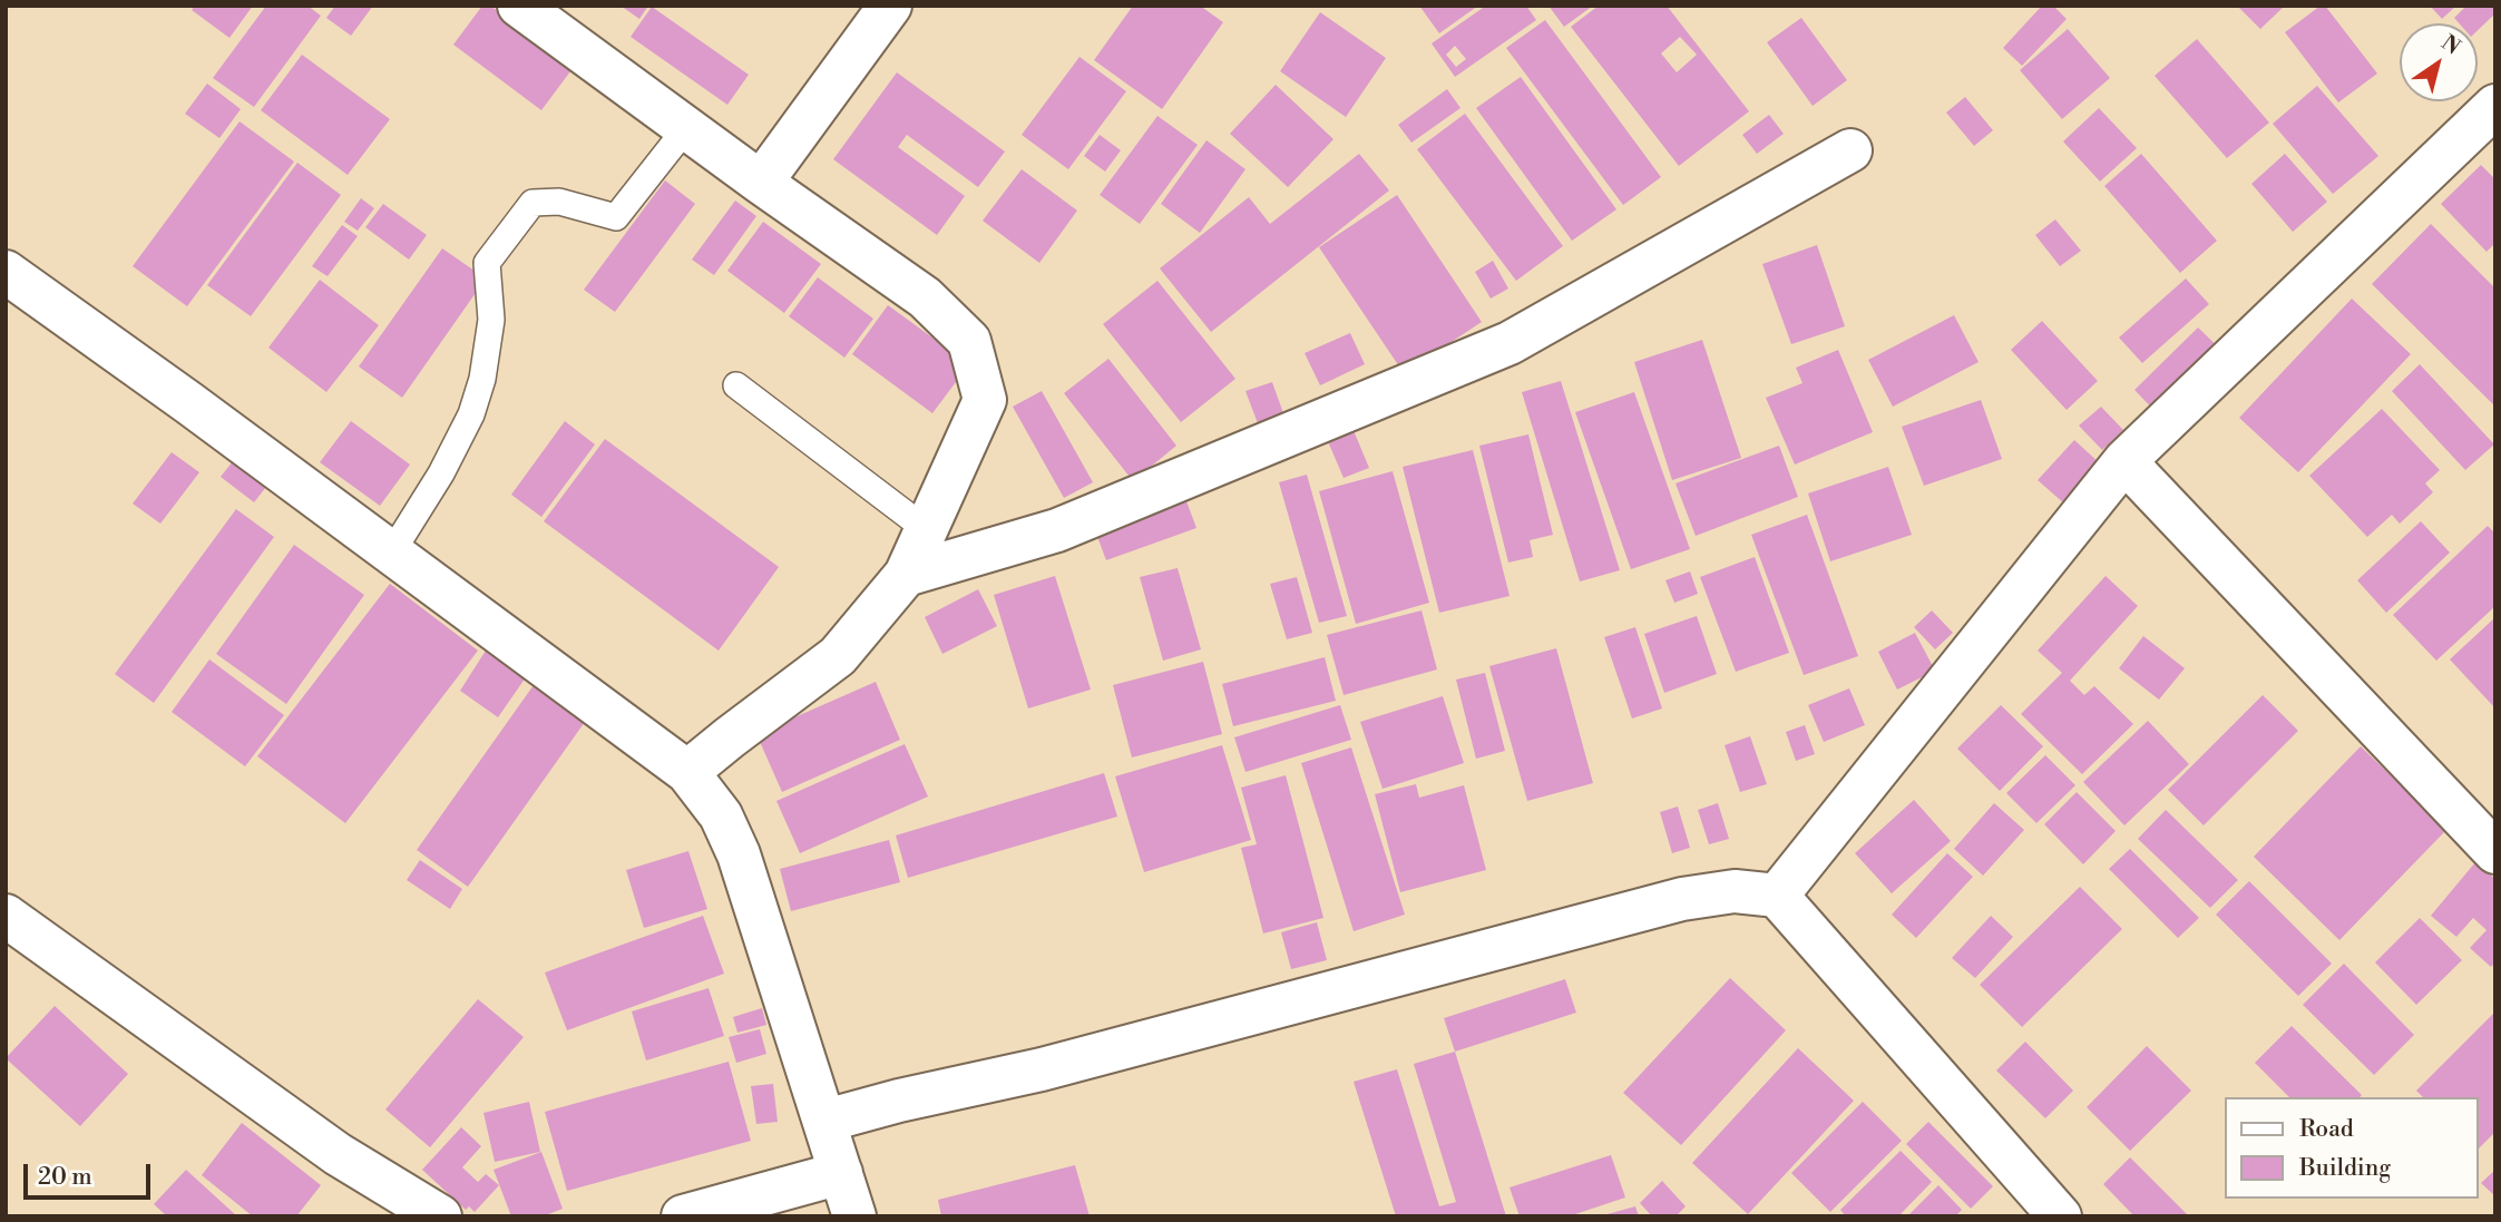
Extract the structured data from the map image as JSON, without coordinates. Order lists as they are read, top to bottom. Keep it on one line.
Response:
{"legend":["Road","Building"],"scale_bar":"20 m","north":"top right"}
